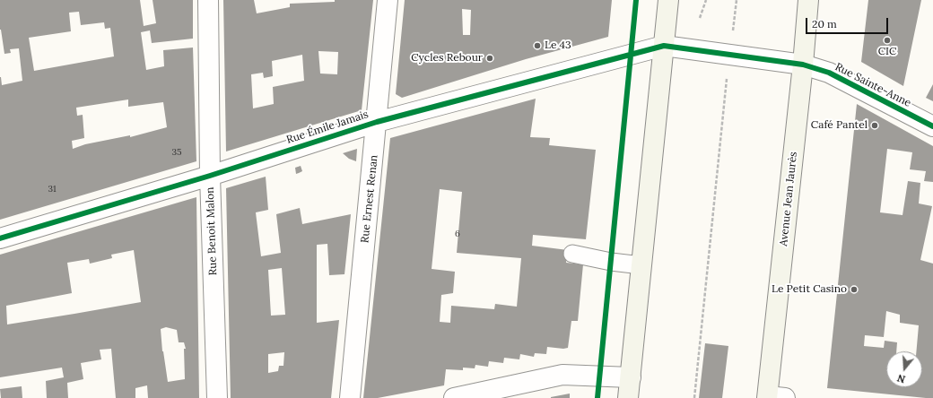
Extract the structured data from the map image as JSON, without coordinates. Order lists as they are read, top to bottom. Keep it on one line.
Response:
{"streets":{"main road":["Avenue Jean Jaurès"],"street":["Rue Sainte-Anne","Rue Émile Jamais","Rue Ernest Renan","Rue Benoit Malon"]},"crossings":[["Rue Sainte-Anne","Rue Émile Jamais"],["Rue Sainte-Anne","Avenue Jean Jaurès"],["Rue Émile Jamais","Rue Ernest Renan"],["Rue Émile Jamais","Rue Benoit Malon"]],"places":["CIC","Le 43","Cycles Rebour","Café Pantel","Le Petit Casino"],"house_numbers":["35","31","6"],"scale_bar":"20 m","north":"bottom"}
